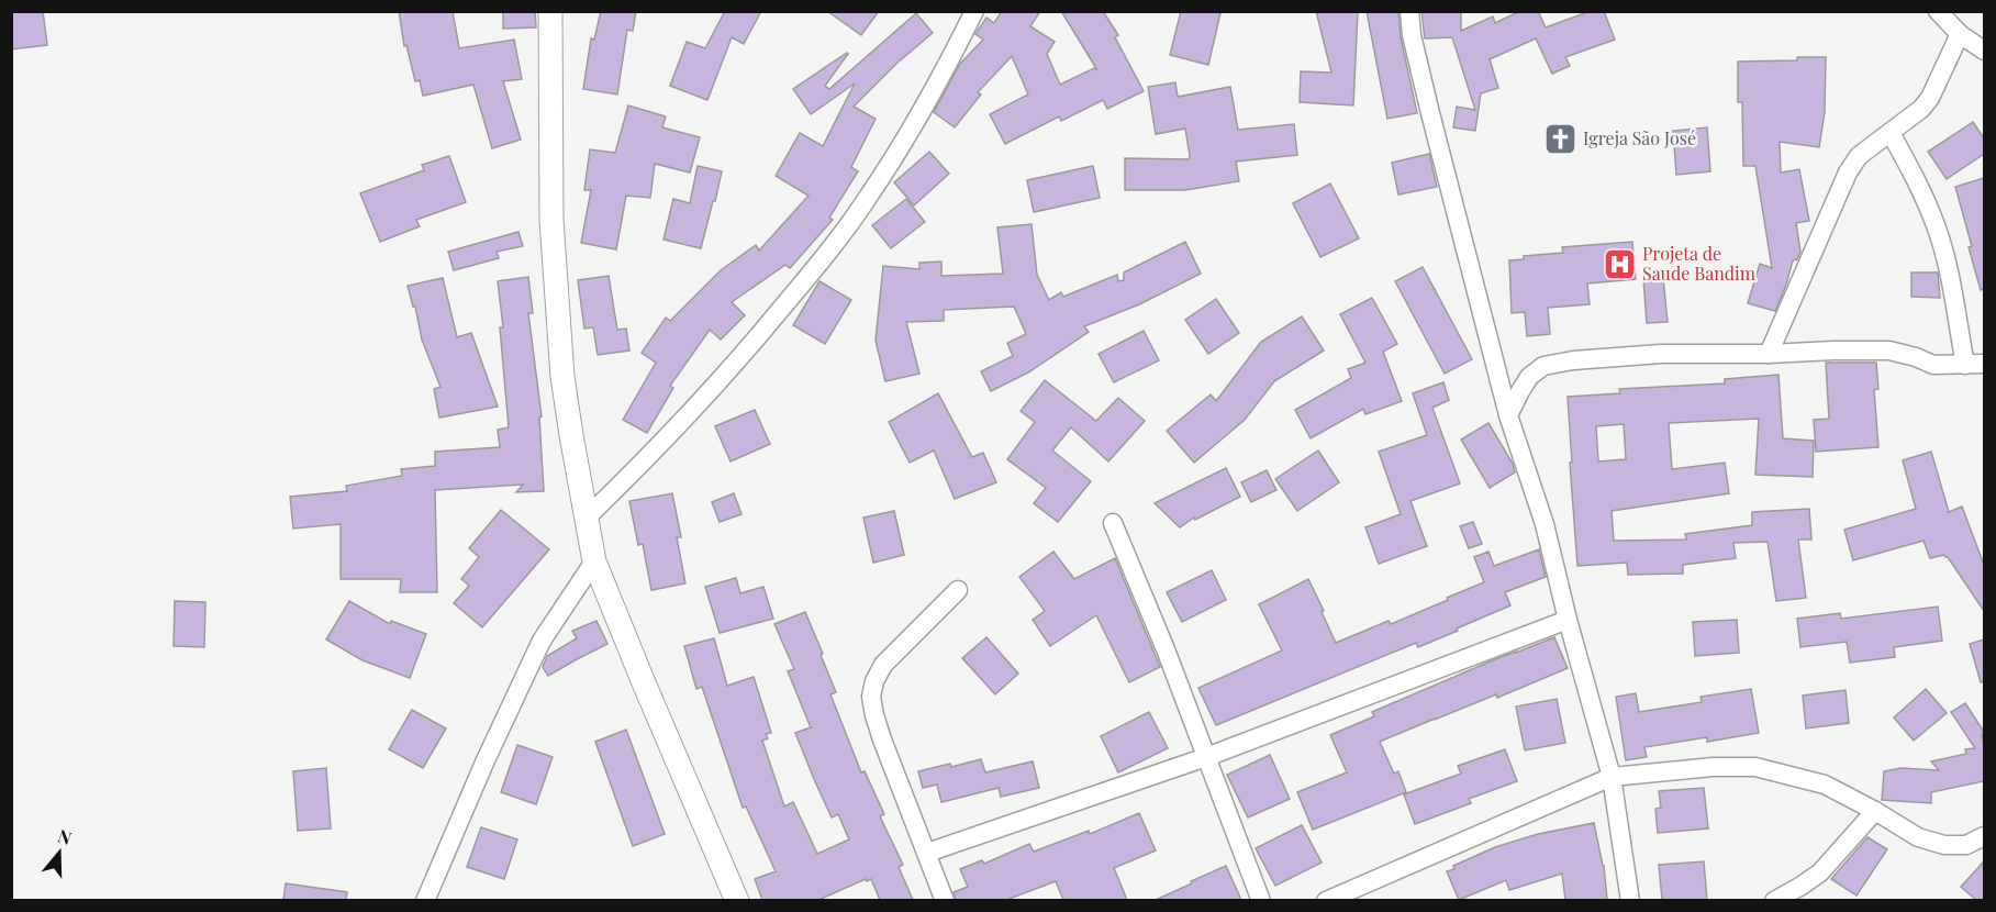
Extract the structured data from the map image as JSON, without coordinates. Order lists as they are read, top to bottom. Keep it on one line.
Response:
{"places":{"church":["Igreja São José"],"hospital":["Projeta de Saude Bandim"]},"north":"top"}
